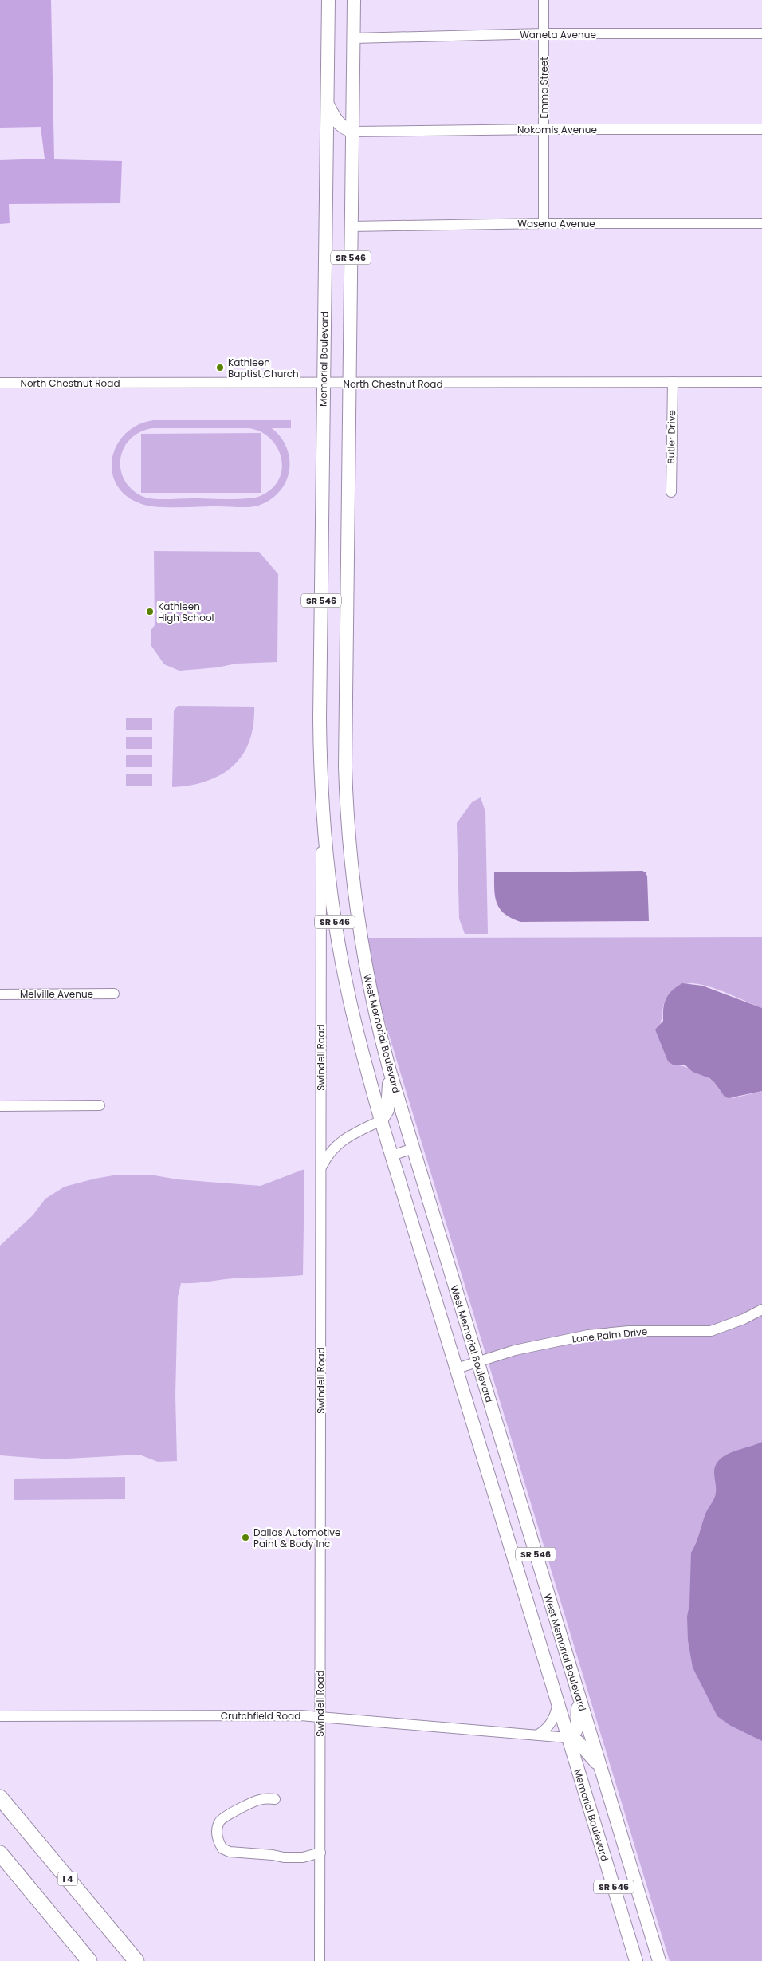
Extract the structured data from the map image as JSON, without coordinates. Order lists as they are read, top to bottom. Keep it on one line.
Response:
{"streets":{"highway":["I 4"],"main road":["SR 546","Memorial Boulevard","West Memorial Boulevard"],"street":["Waneta Avenue","Emma Street","Nokomis Avenue","Wasena Avenue","North Chestnut Road","Butler Drive","Melville Avenue","Swindell Road","Lone Palm Drive","Crutchfield Road"]},"crossings":[["Waneta Avenue","Emma Street"],["Waneta Avenue","SR 546"],["Emma Street","Nokomis Avenue"],["Emma Street","Wasena Avenue"],["Nokomis Avenue","SR 546"],["Wasena Avenue","SR 546"],["SR 546","Memorial Boulevard"],["SR 546","North Chestnut Road"],["SR 546","West Memorial Boulevard"],["SR 546","Swindell Road"],["SR 546","Lone Palm Drive"],["SR 546","Crutchfield Road"],["Memorial Boulevard","North Chestnut Road"],["Memorial Boulevard","Swindell Road"],["Memorial Boulevard","Crutchfield Road"],["North Chestnut Road","Butler Drive"],["North Chestnut Road","West Memorial Boulevard"],["West Memorial Boulevard","Lone Palm Drive"],["Swindell Road","Crutchfield Road"]],"places":["Kathleen Baptist Church","Kathleen High School","Dallas Automotive Paint & Body Inc"]}
